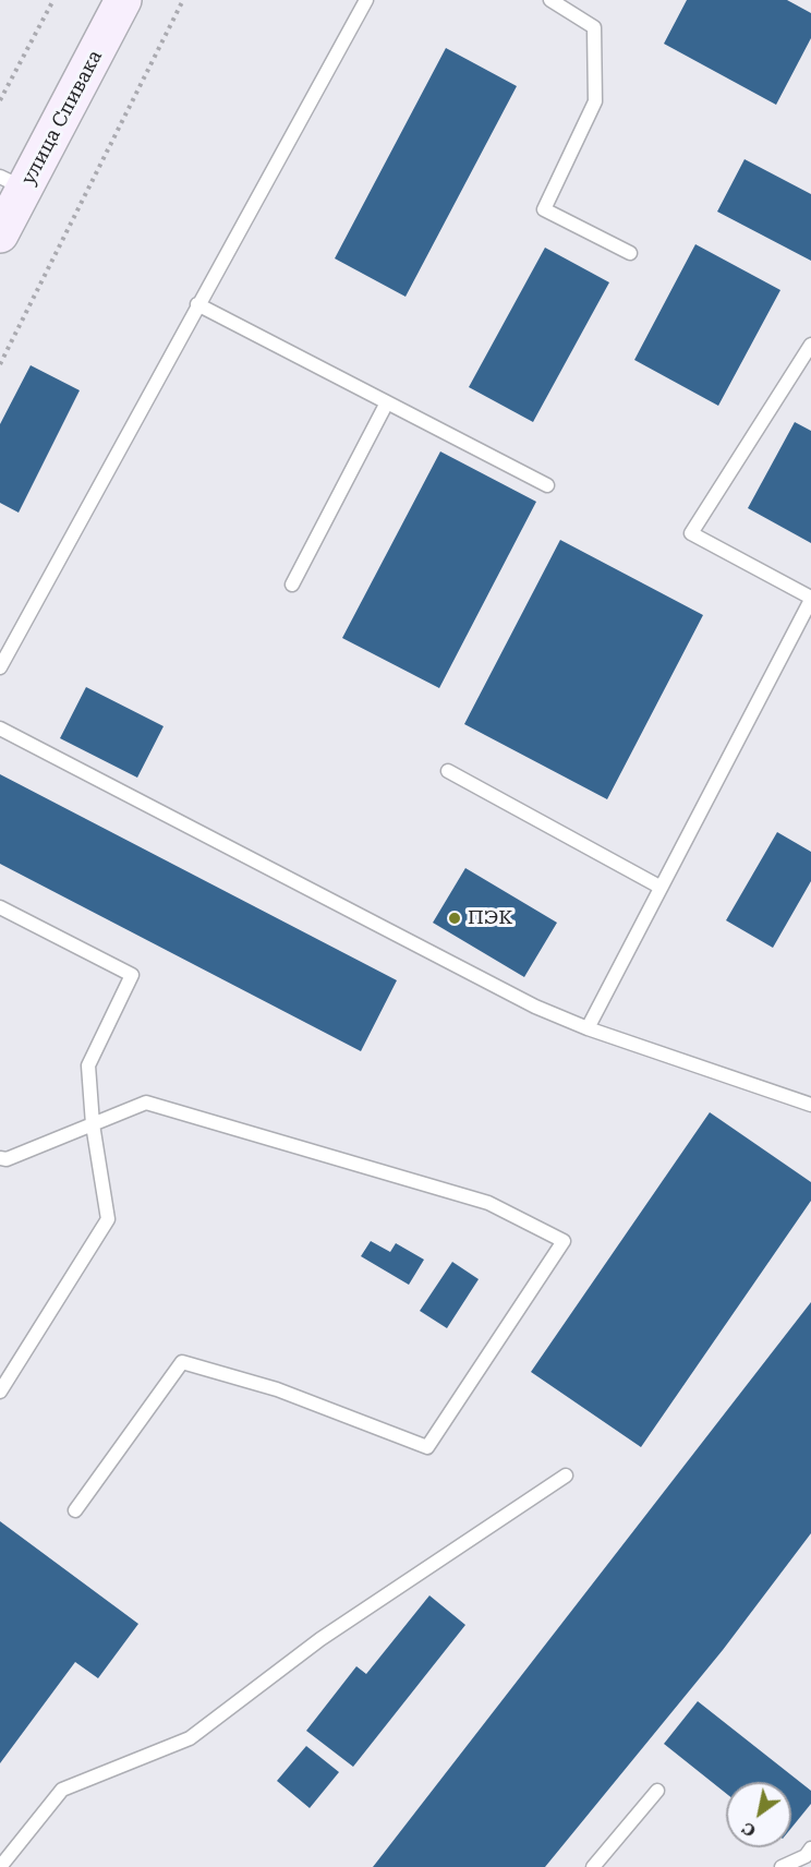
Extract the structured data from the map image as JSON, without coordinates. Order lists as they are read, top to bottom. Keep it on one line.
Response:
{"streets":{"main road":["улица Спивака"]},"places":["ПЭК"],"north":"bottom left"}
